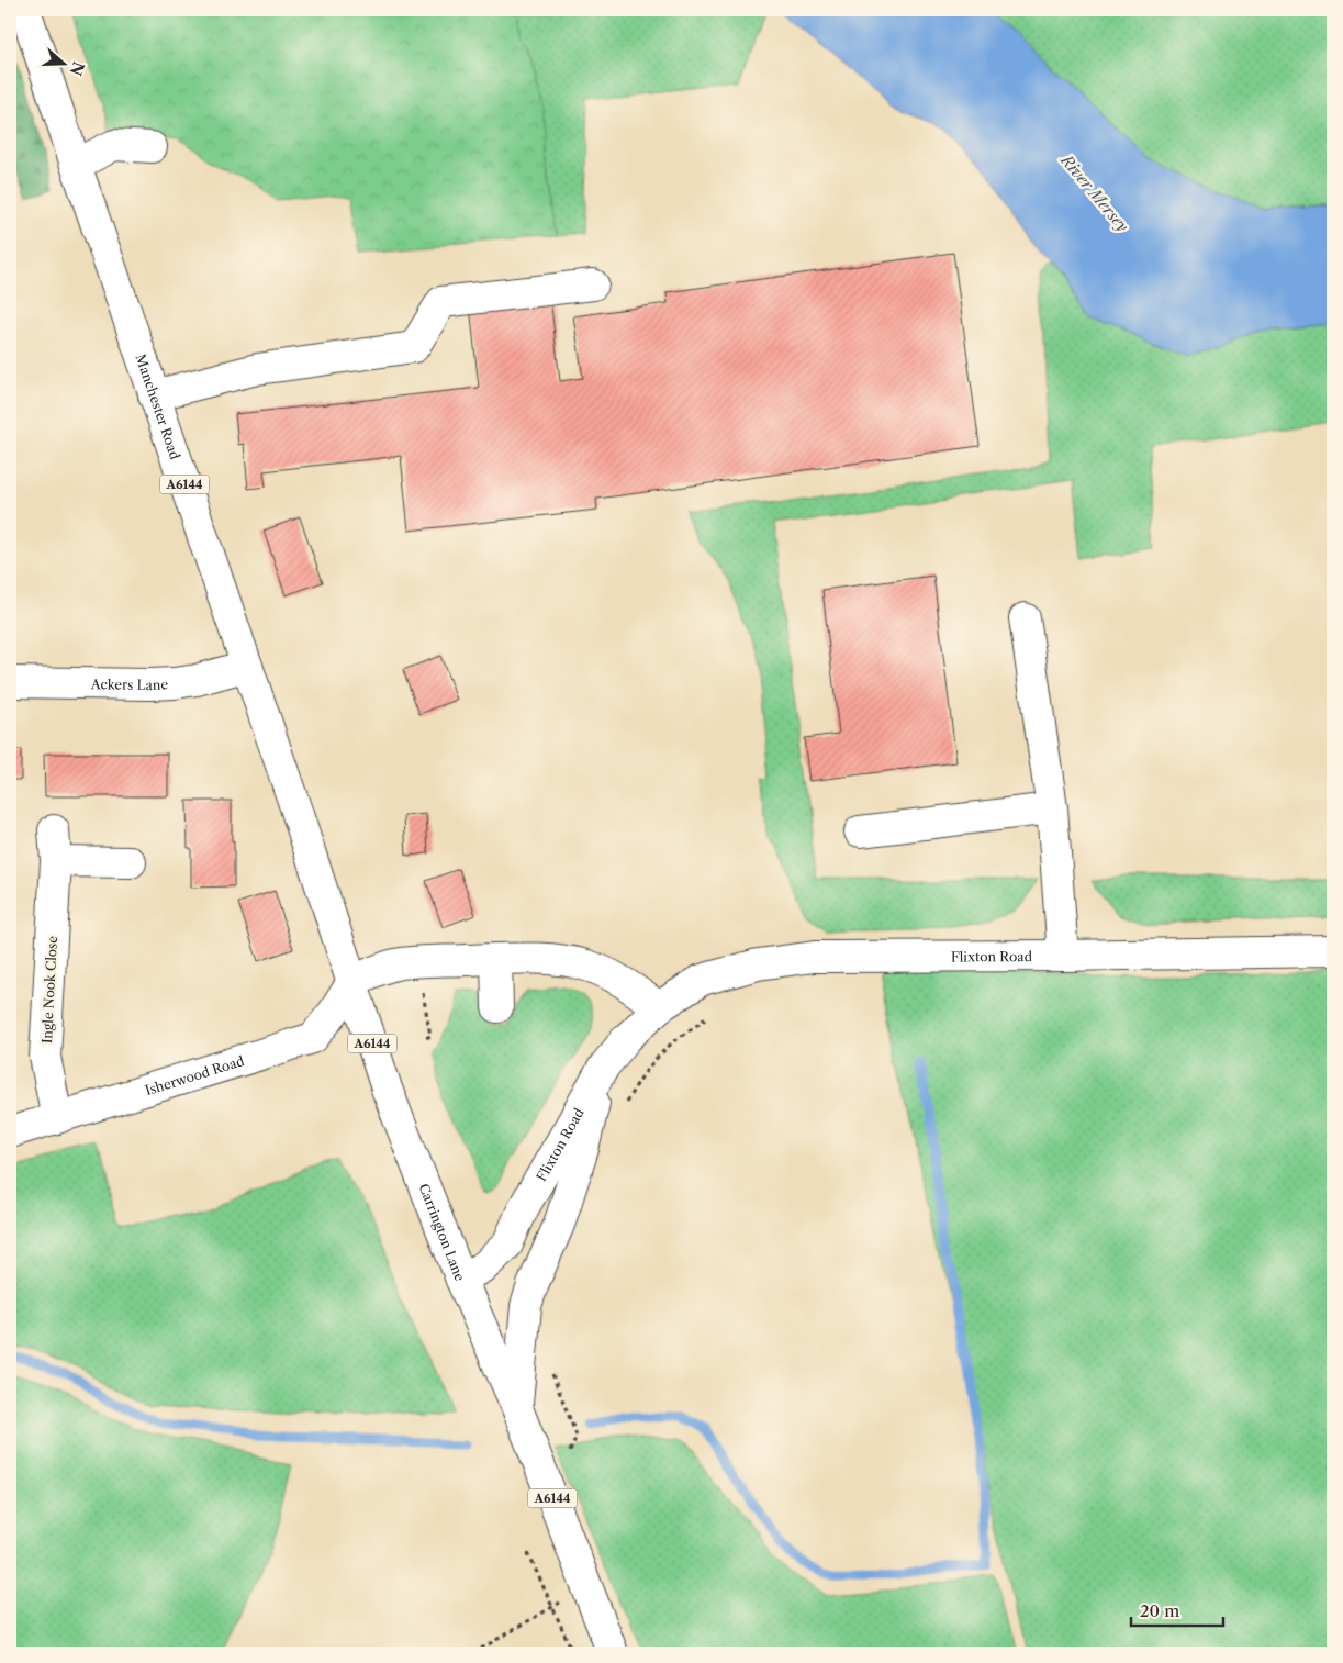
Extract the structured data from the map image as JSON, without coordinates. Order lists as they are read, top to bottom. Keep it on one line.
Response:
{"streets":{"main road":["Manchester Road","A6144","Ackers Lane","Flixton Road","Ingle Nook Close","Isherwood Road","Carrington Lane"]},"crossings":[["Manchester Road","Ackers Lane"],["Manchester Road","Carrington Lane"],["A6144","Flixton Road"],["A6144","Carrington Lane"],["Flixton Road","Carrington Lane"],["Ingle Nook Close","Isherwood Road"],["Isherwood Road","Carrington Lane"]],"water":["River Mersey"],"scale_bar":"20 m","north":"right"}
